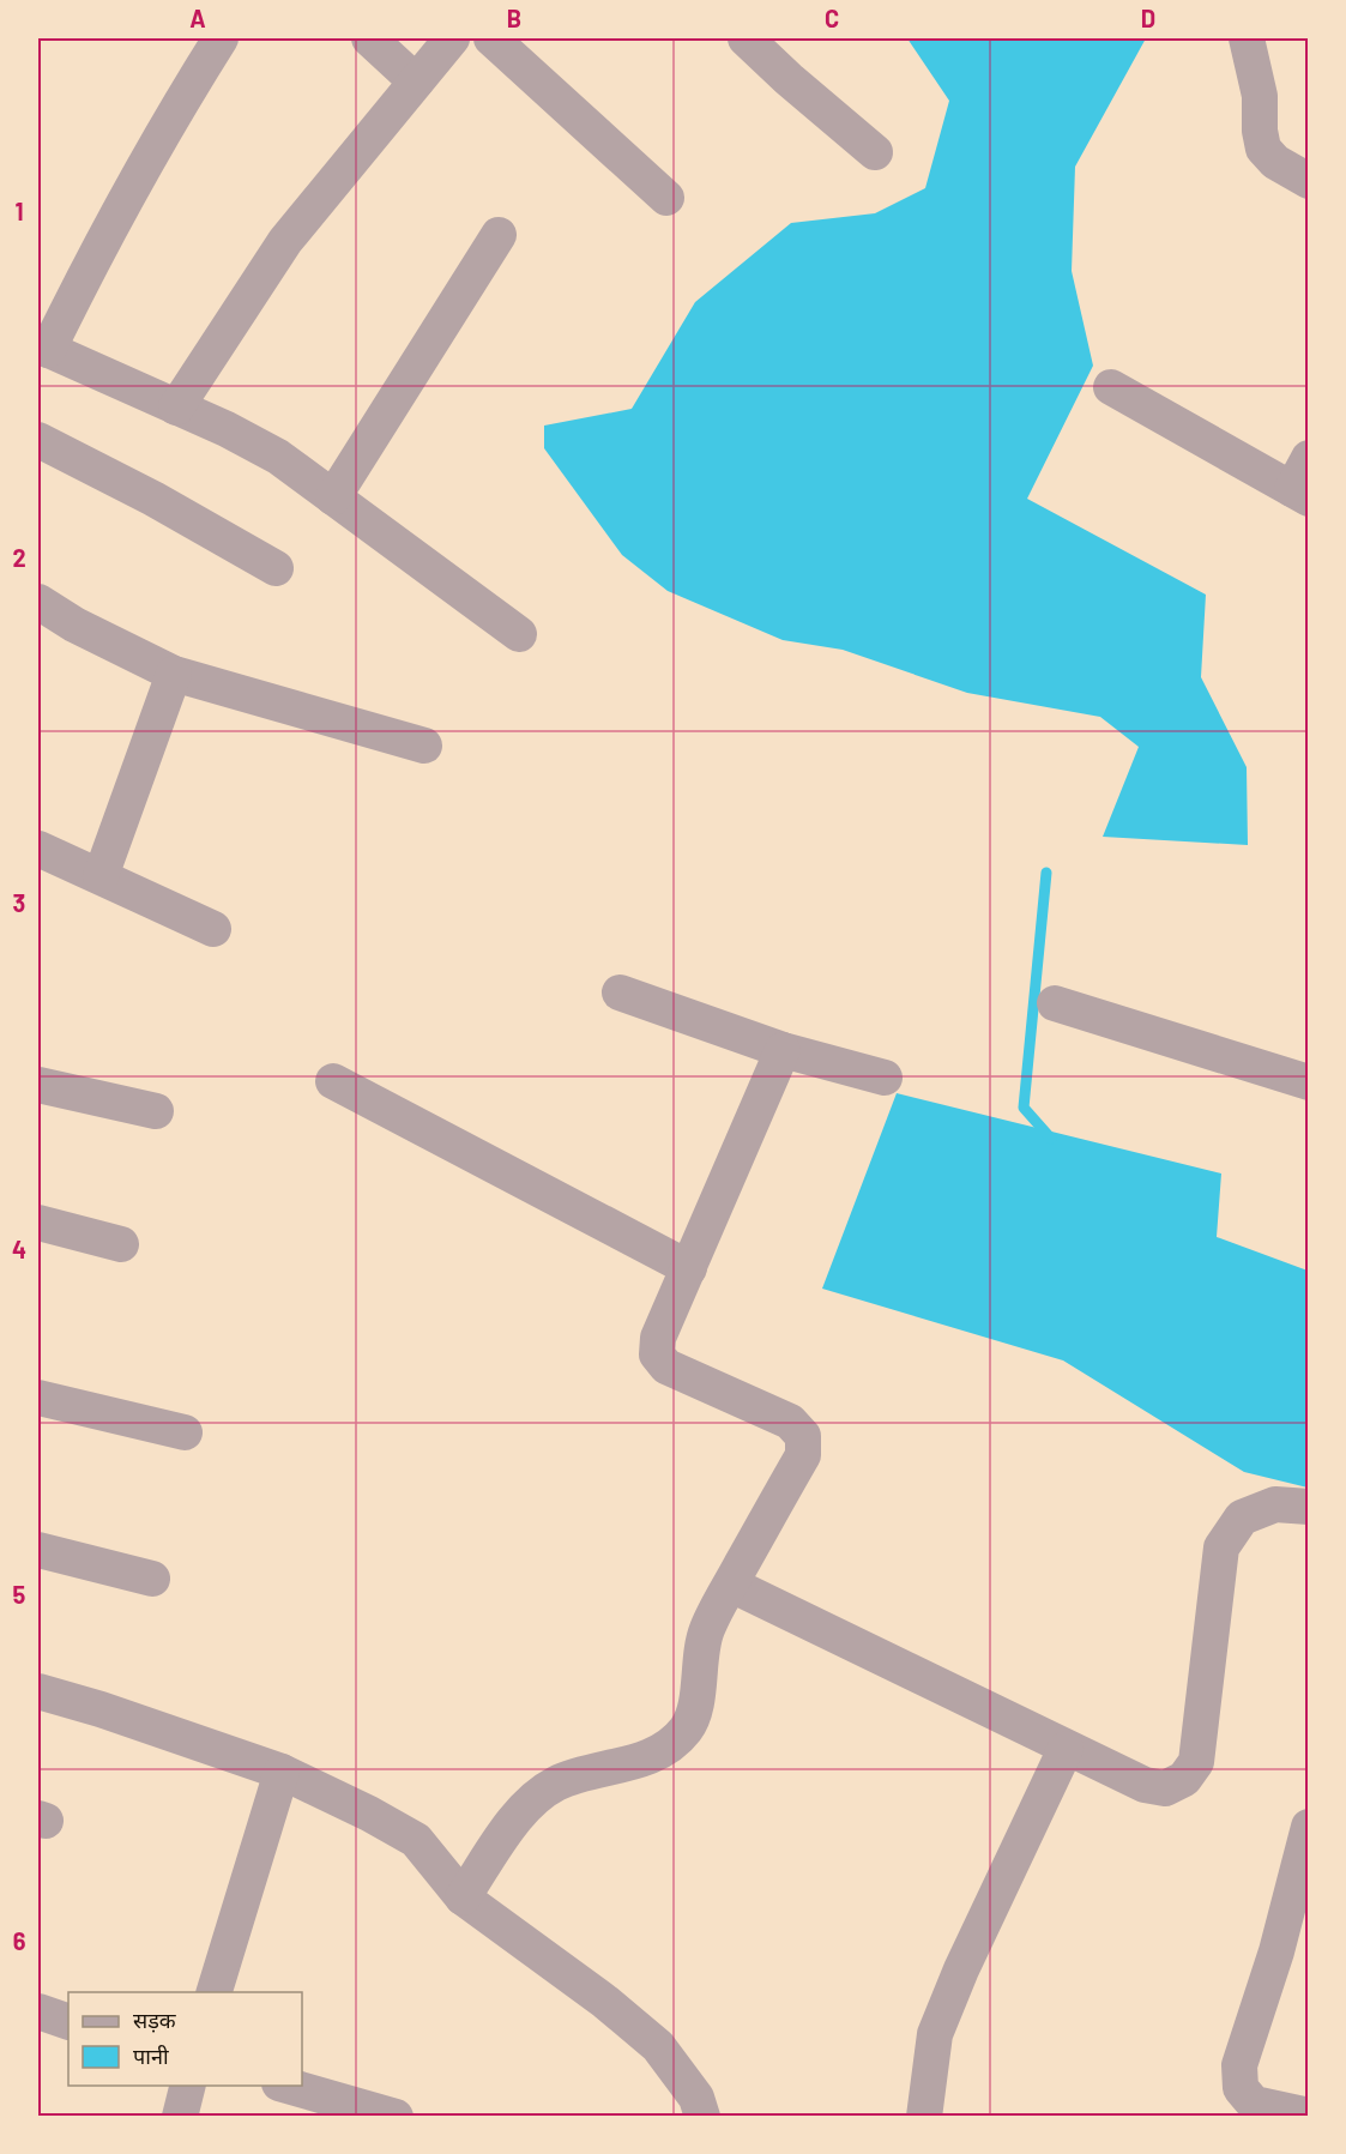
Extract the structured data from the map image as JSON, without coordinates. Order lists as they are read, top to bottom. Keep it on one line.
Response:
{"legend":["सड़क","पानी"],"grid":{"columns":["A","B","C","D"],"rows":["1","2","3","4","5","6"]}}
